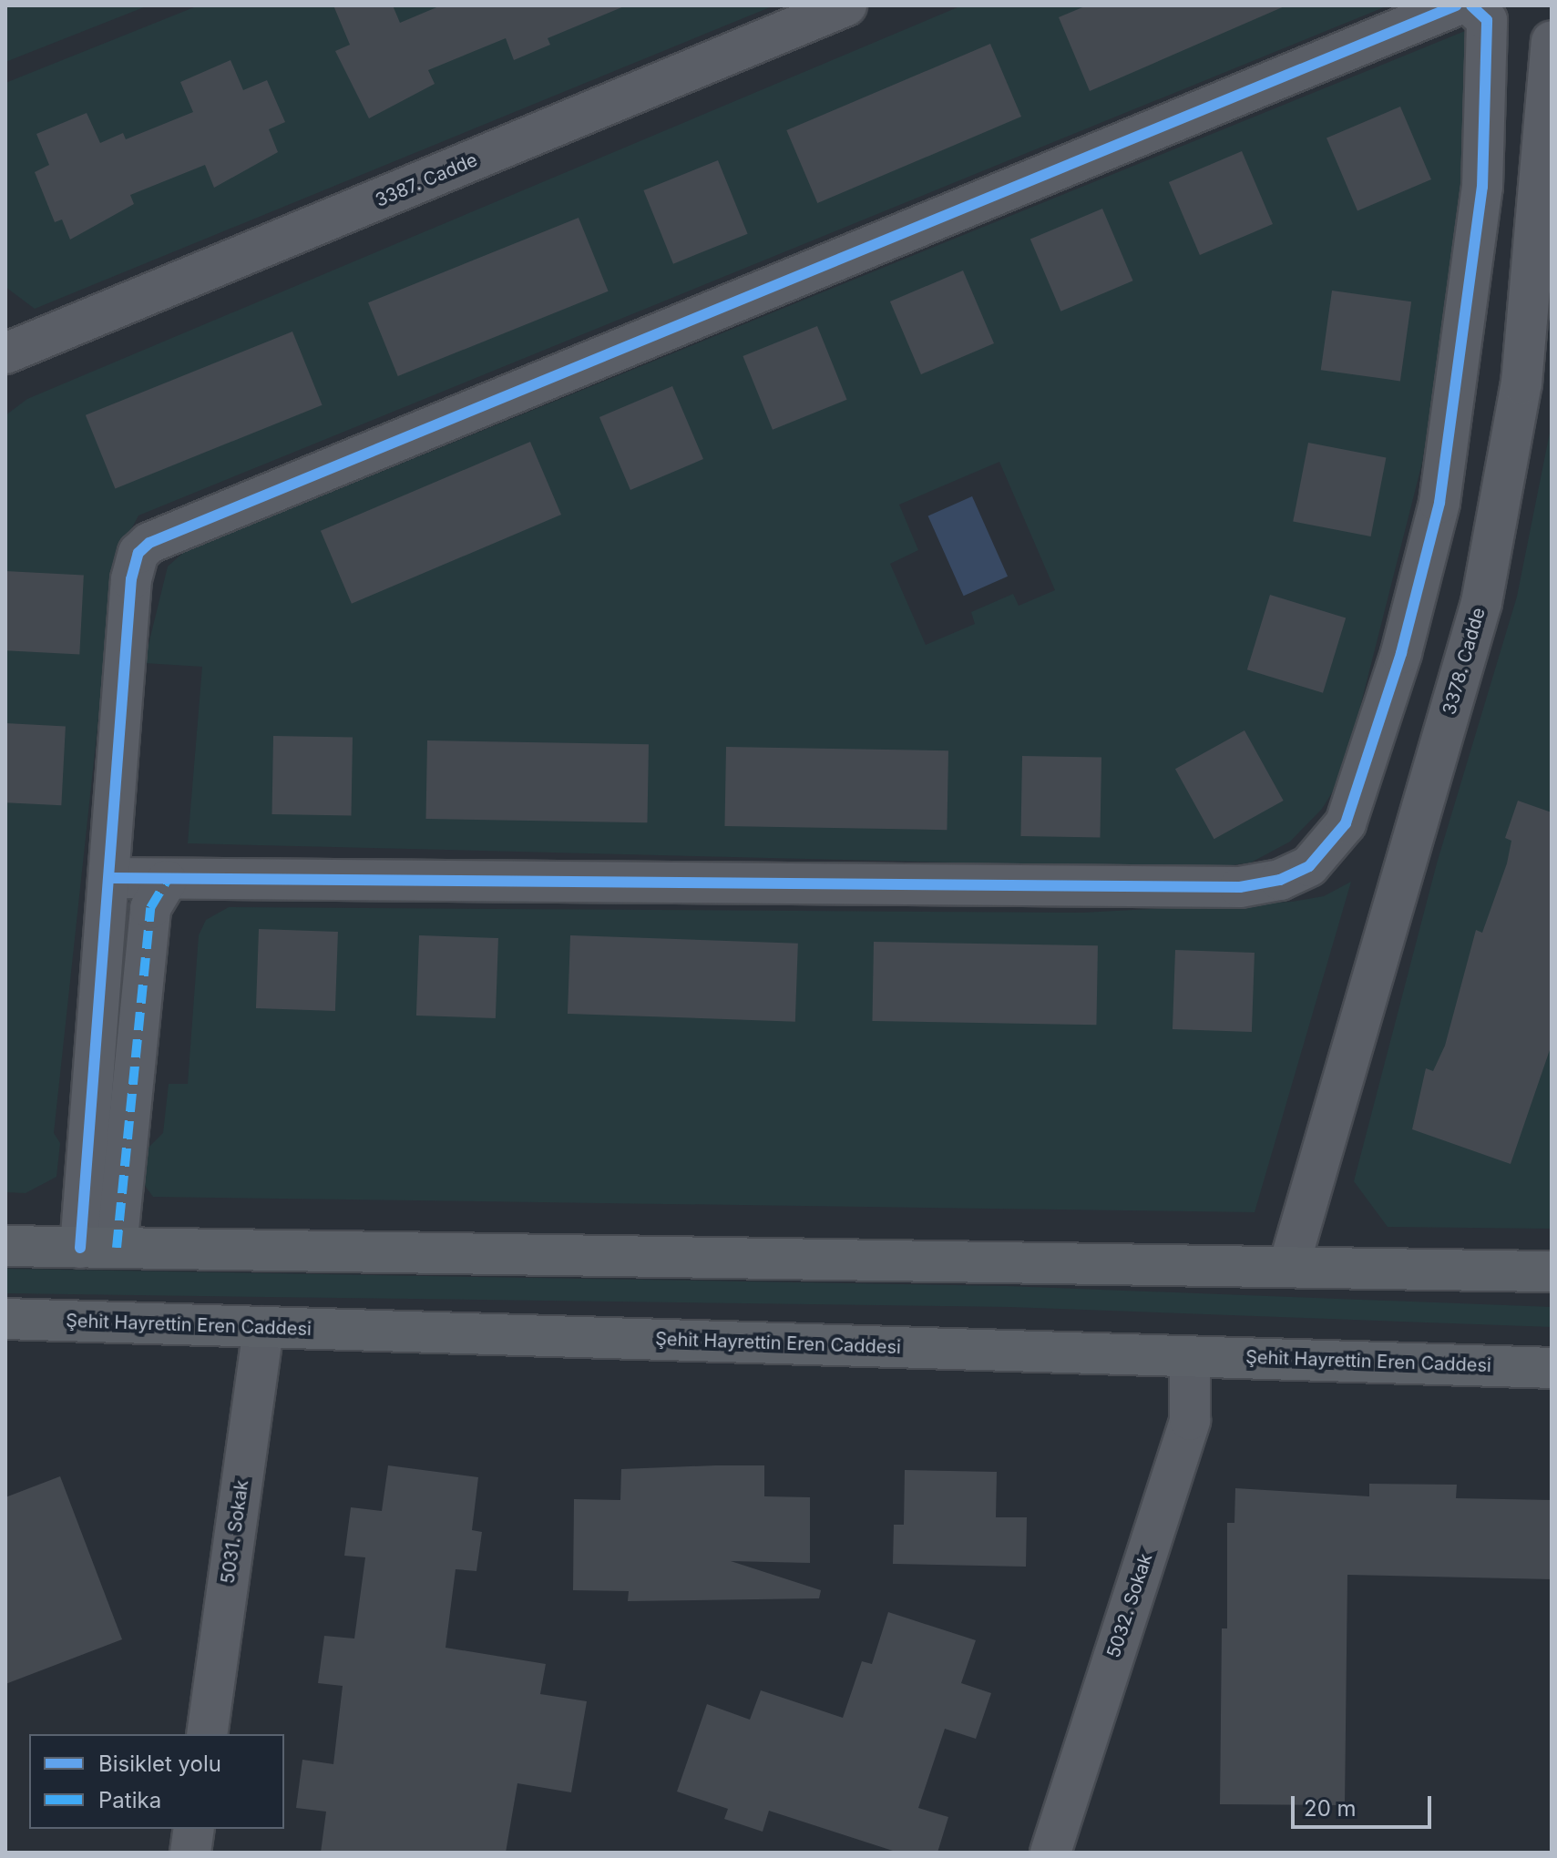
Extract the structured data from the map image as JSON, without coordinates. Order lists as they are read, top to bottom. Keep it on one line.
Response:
{"streets":{"main road":["Şehit Hayrettin Eren Caddesi"],"street":["3387. Cadde","3378. Cadde","5031. Sokak","5032. Sokak"]},"crossings":[["Şehit Hayrettin Eren Caddesi","5031. Sokak"],["Şehit Hayrettin Eren Caddesi","5032. Sokak"]],"legend":["Bisiklet yolu","Patika"],"scale_bar":"20 m"}
